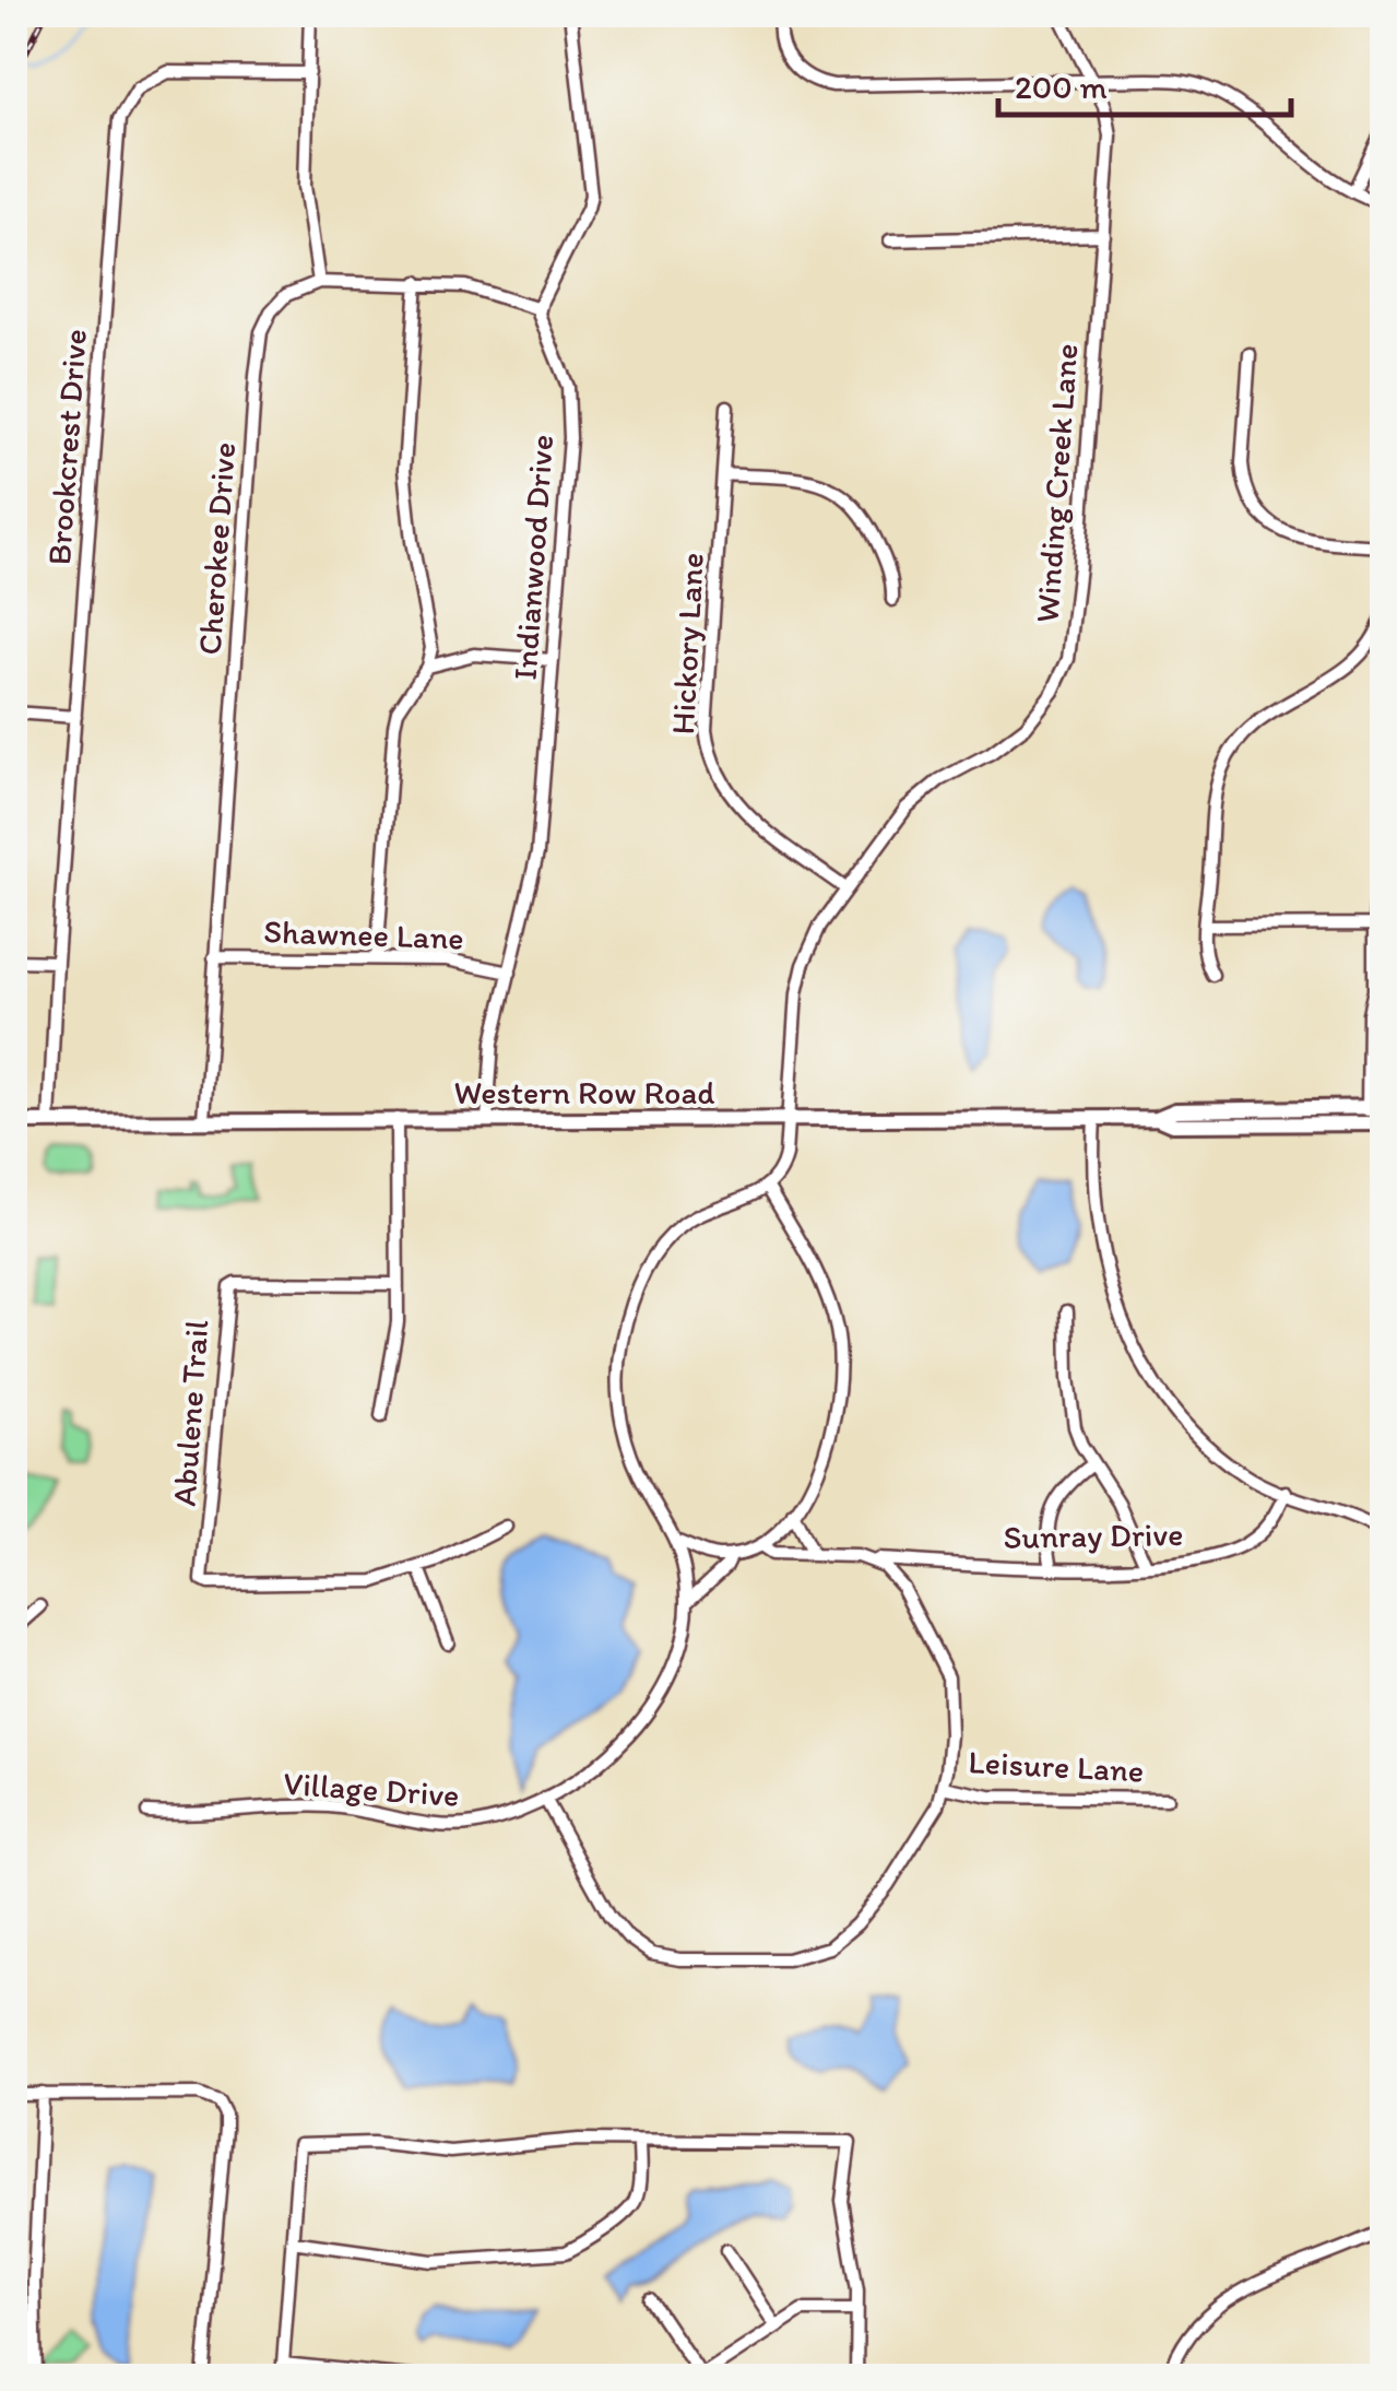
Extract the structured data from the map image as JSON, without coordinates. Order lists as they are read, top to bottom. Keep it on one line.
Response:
{"streets":{"street":["Brookcrest Drive","Winding Creek Lane","Cherokee Drive","Indianwood Drive","Hickory Lane","Shawnee Lane","Western Row Road","Abulene Trail","Sunray Drive","Leisure Lane","Village Drive"]},"crossings":[["Brookcrest Drive","Western Row Road"],["Winding Creek Lane","Hickory Lane"],["Winding Creek Lane","Western Row Road"],["Cherokee Drive","Shawnee Lane"],["Cherokee Drive","Western Row Road"],["Indianwood Drive","Shawnee Lane"],["Indianwood Drive","Western Row Road"],["Sunray Drive","Village Drive"]],"scale_bar":"200 m"}
